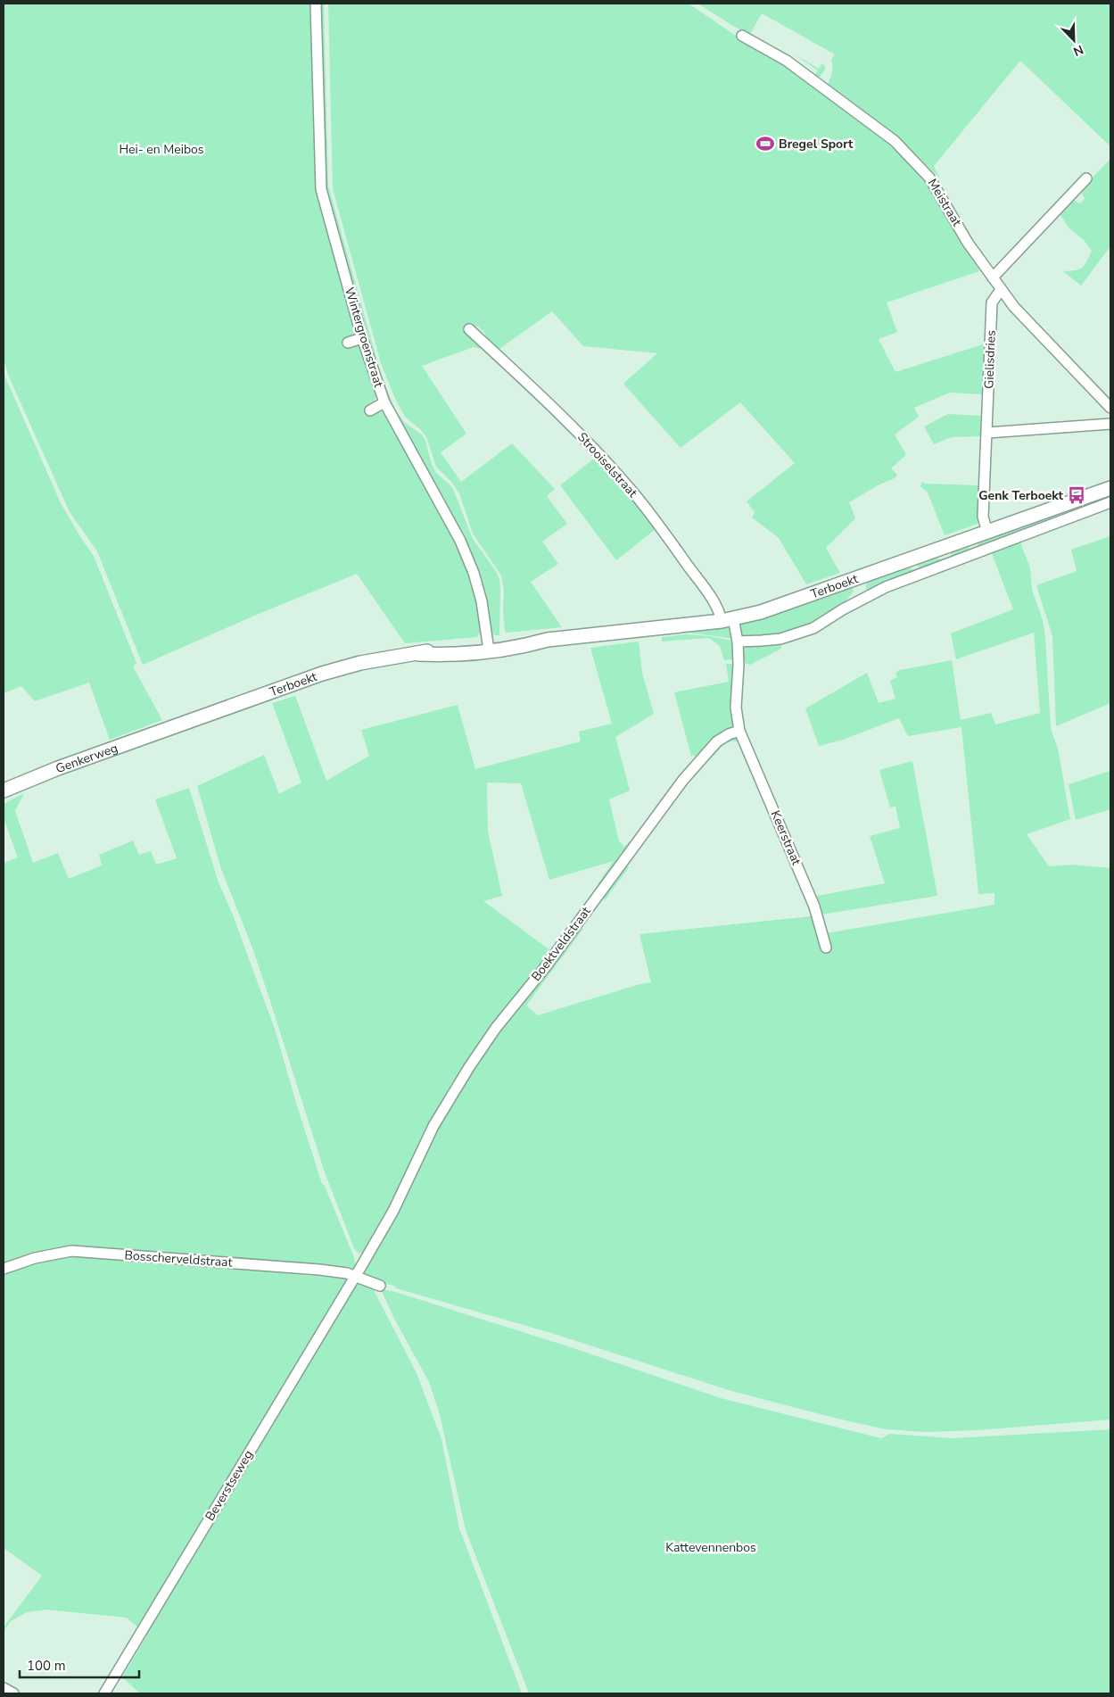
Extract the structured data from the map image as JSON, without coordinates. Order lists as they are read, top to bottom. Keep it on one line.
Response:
{"streets":{"main road":["Terboekt","Genkerweg"],"street":["Meistraat","Wintergroenstraat","Gielisdries","Strooiselstraat","Keerstraat","Boektveldstraat","Bosscherveldstraat","Beverstseweg"]},"crossings":[["Meistraat","Gielisdries"],["Wintergroenstraat","Terboekt"],["Gielisdries","Terboekt"],["Strooiselstraat","Terboekt"],["Terboekt","Genkerweg"],["Keerstraat","Boektveldstraat"],["Boektveldstraat","Bosscherveldstraat"],["Boektveldstraat","Beverstseweg"],["Bosscherveldstraat","Beverstseweg"]],"parks":["Hei- en Meibos","Kattevennenbos"],"places":{"sports":["Bregel Sport"],"bus stop":["Genk Terboekt"]},"scale_bar":"100 m","north":"bottom right"}
